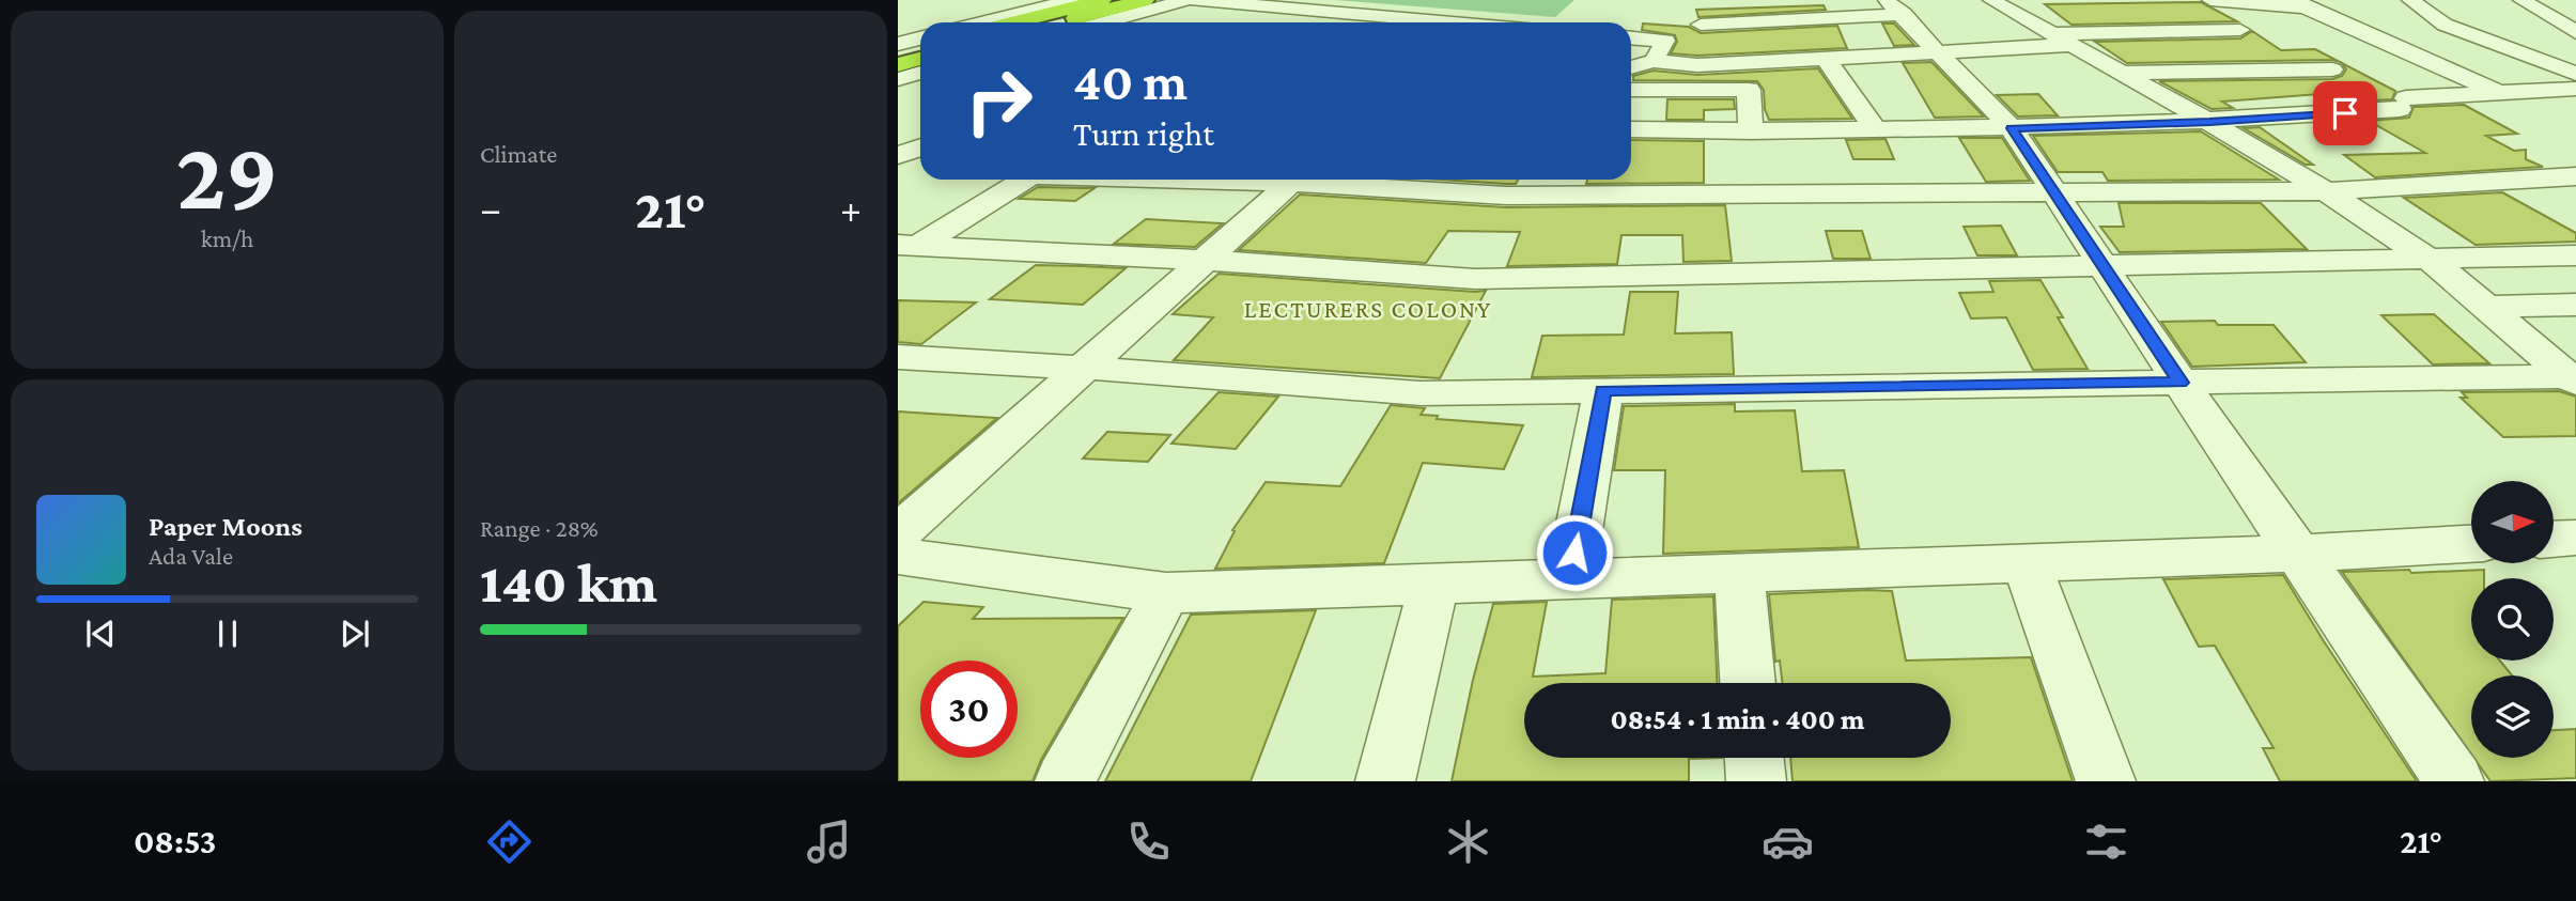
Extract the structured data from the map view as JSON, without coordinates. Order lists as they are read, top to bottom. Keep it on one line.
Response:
{"districts":["LECTURERS COLONY"],"north":"right","page":{"tile":[["29","km/h"],"Climate",["Range · 28%","140 km"]],"turn":["40 m","Turn right"],"heat":["−","21°","+"],"song":["Paper Moons","Ada Vale"],"limit":"30","trip":"08:54 · 1 min · 400 m","tabs":["08:53","21°"]}}
